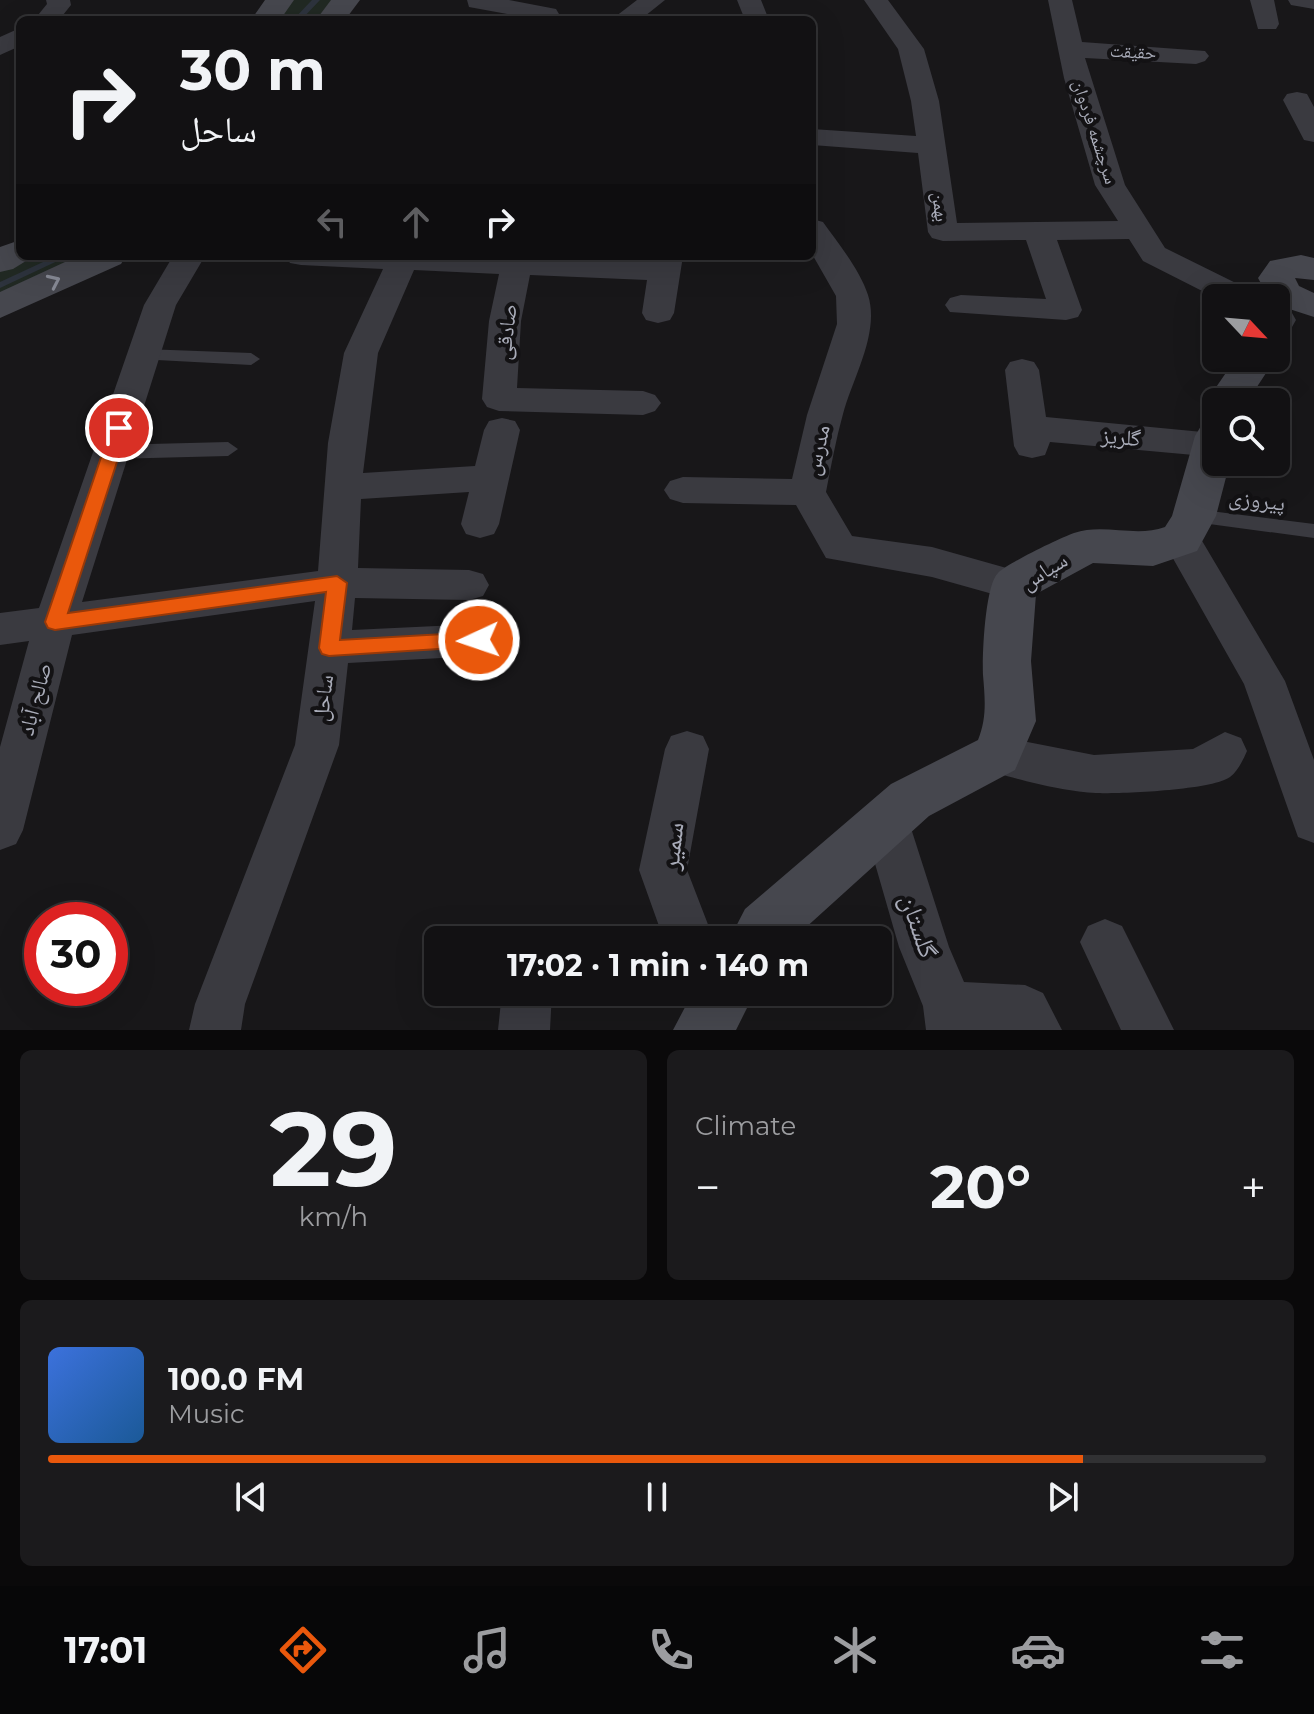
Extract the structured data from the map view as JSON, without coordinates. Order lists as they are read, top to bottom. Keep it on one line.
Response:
{"streets":{"street":["حقیقت","سرچشمه فردوان","بهمن","صادقی","گلریز","مدرس","سپاس","ساحل","صالح آباد","سمیر","گلستان"],"lane":["پیروزی"]},"crossings":[["حقیقت","سرچشمه فردوان"],["سرچشمه فردوان","بهمن"],["مدرس","سپاس"],["پیروزی","سپاس"]],"north":"bottom right","page":{"turn":["30 m","ساحل"],"limit":"30","trip":"17:02 · 1 min · 140 m","tile":[["29","km/h"],"Climate"],"heat":["−","20°","+"],"song":["100.0 FM","Music"],"tabs":"17:01"}}
